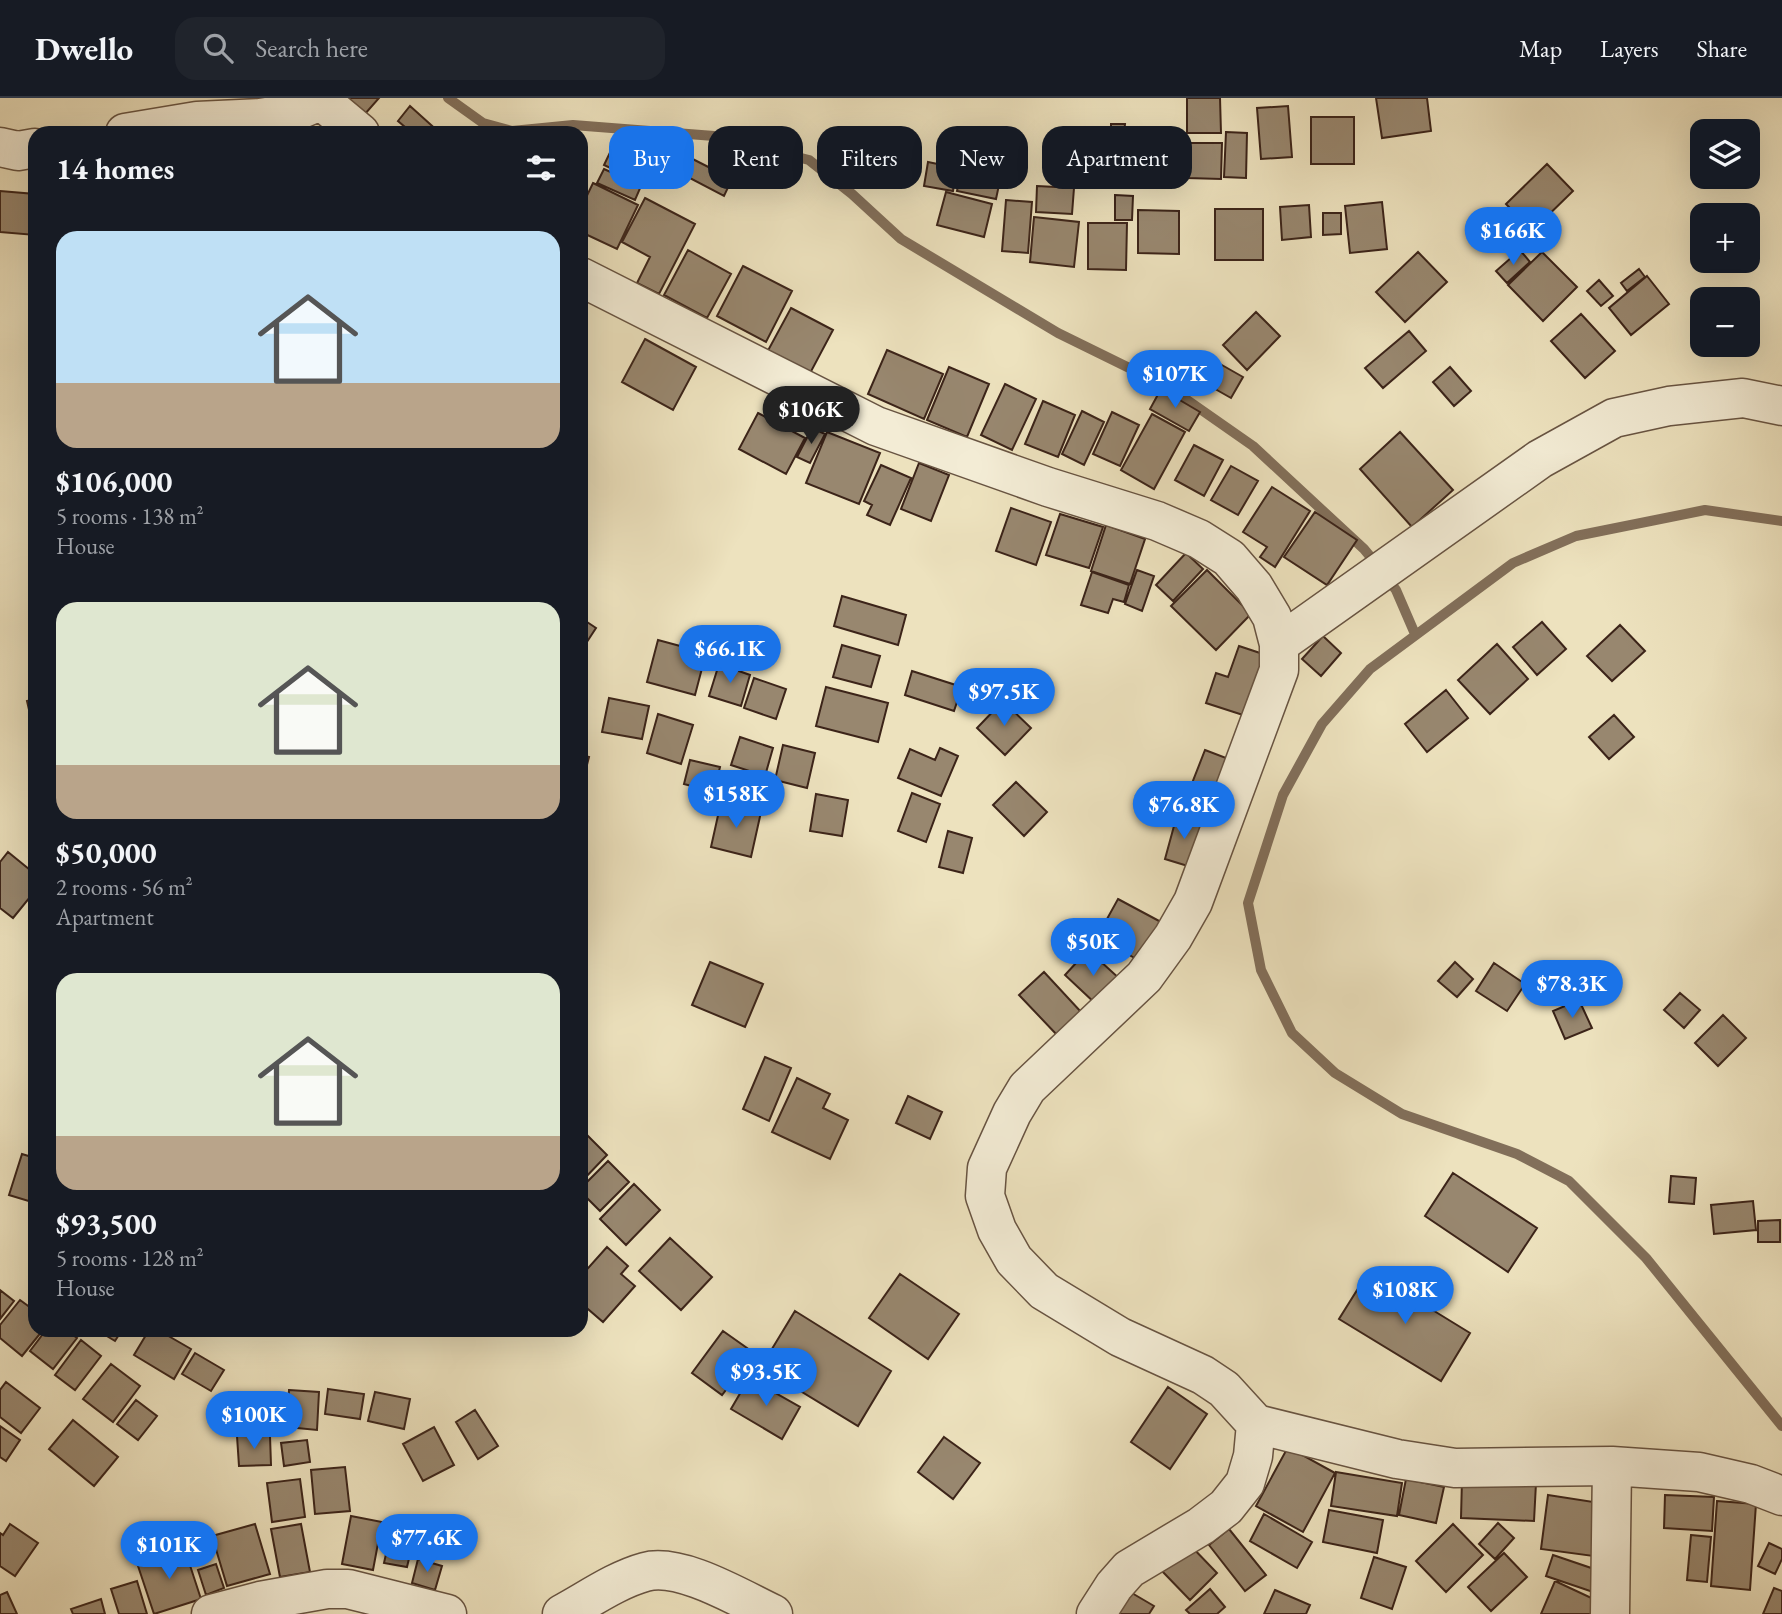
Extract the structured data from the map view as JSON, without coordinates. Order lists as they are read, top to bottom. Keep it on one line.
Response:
{"page":{"header":"Dwello","search":"Search here","nav":["Map","Layers","Share"],"map_buttons":["+","−"],"chip":["Buy","Rent","Filters","New","Apartment"],"heading":"14 homes","price":["$166K","$107K","$106K","$66.1K","$97.5K","$158K","$76.8K","$50K","$78.3K","$108K","$93.5K","$100K","$77.6K","$101K"],"list":[{"name":"$106,000","note":"5 rooms · 138 m² · House"},{"name":"$50,000","note":"2 rooms · 56 m² · Apartment"},{"name":"$93,500","note":"5 rooms · 128 m² · House"}]}}
